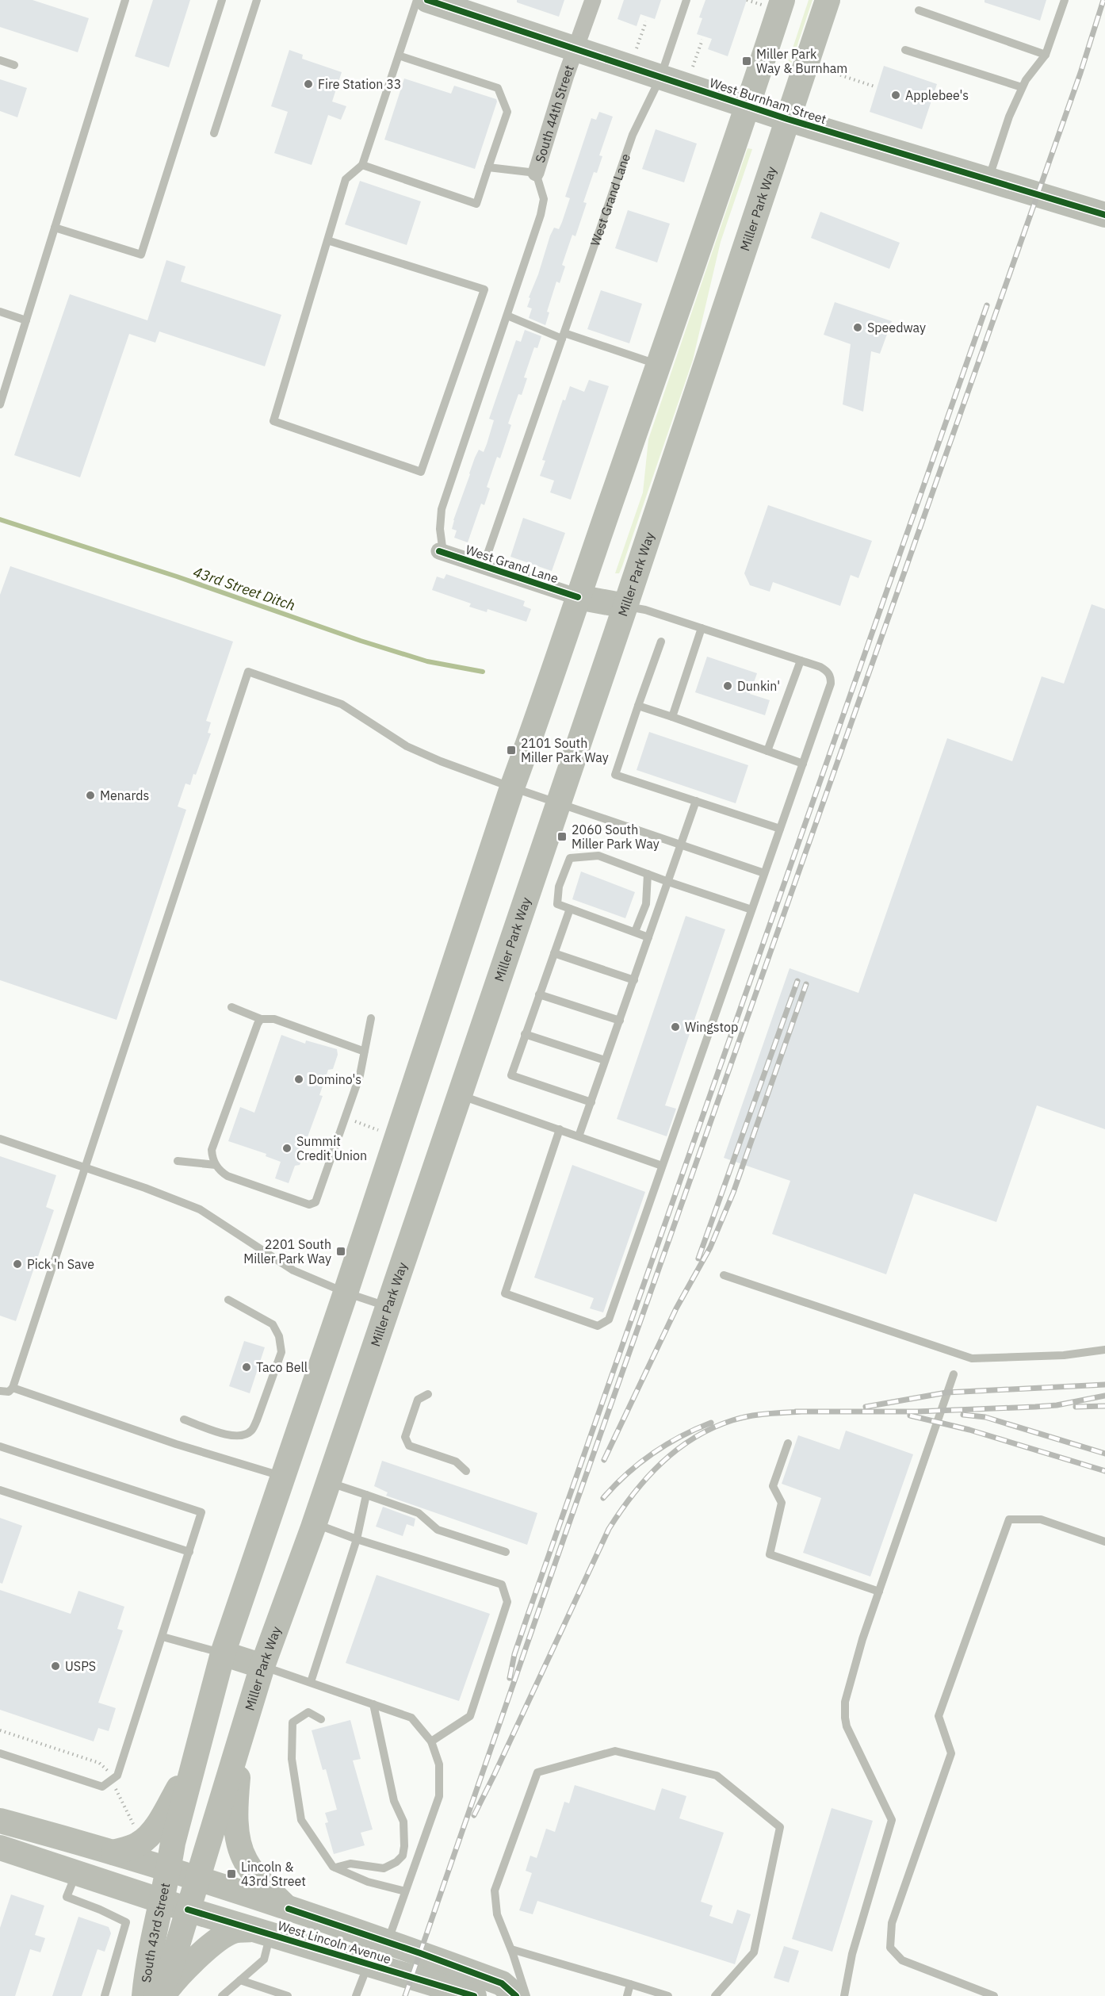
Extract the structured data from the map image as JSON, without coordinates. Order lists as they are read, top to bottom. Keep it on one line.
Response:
{"streets":{"main road":["West Burnham Street","Miller Park Way","South 43rd Street","West Lincoln Avenue"],"street":["South 44th Street","West Grand Lane"]},"crossings":[["West Burnham Street","South 44th Street"],["West Burnham Street","West Grand Lane"],["West Burnham Street","Miller Park Way"],["Miller Park Way","South 43rd Street"],["Miller Park Way","West Lincoln Avenue"],["South 43rd Street","West Lincoln Avenue"]],"water":["43rd Street Ditch"],"places":{"transit":["Miller Park Way & Burnham","2101 South Miller Park Way","2060 South Miller Park Way","2201 South Miller Park Way","Lincoln & 43rd Street"],"other":["Fire Station 33","Applebee's","Speedway","Dunkin'","Menards","Wingstop","Domino's","Summit Credit Union","Pick 'n Save","Taco Bell","USPS"]}}
